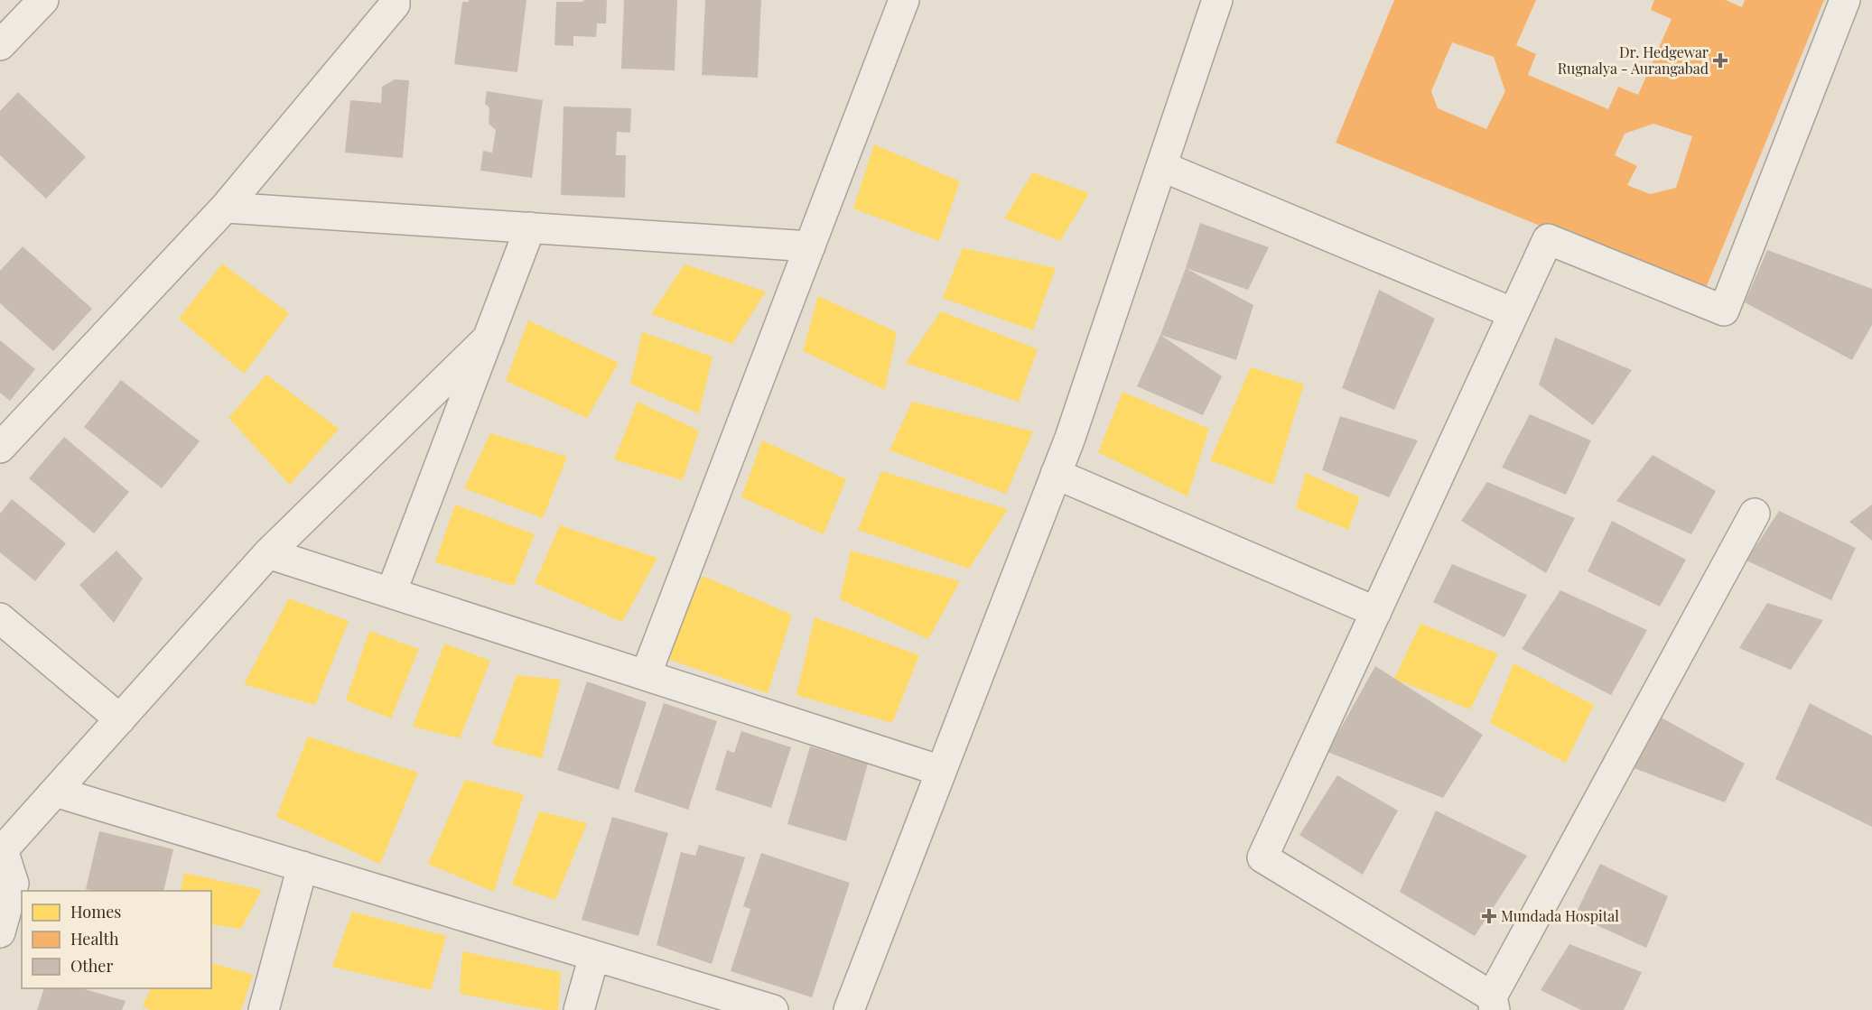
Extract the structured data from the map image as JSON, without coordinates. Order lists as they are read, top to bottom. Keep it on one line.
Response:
{"places":{"health":["Dr. Hedgewar Rugnalya - Aurangabad","Mundada Hospital"]},"legend":["Homes","Health","Other"]}
